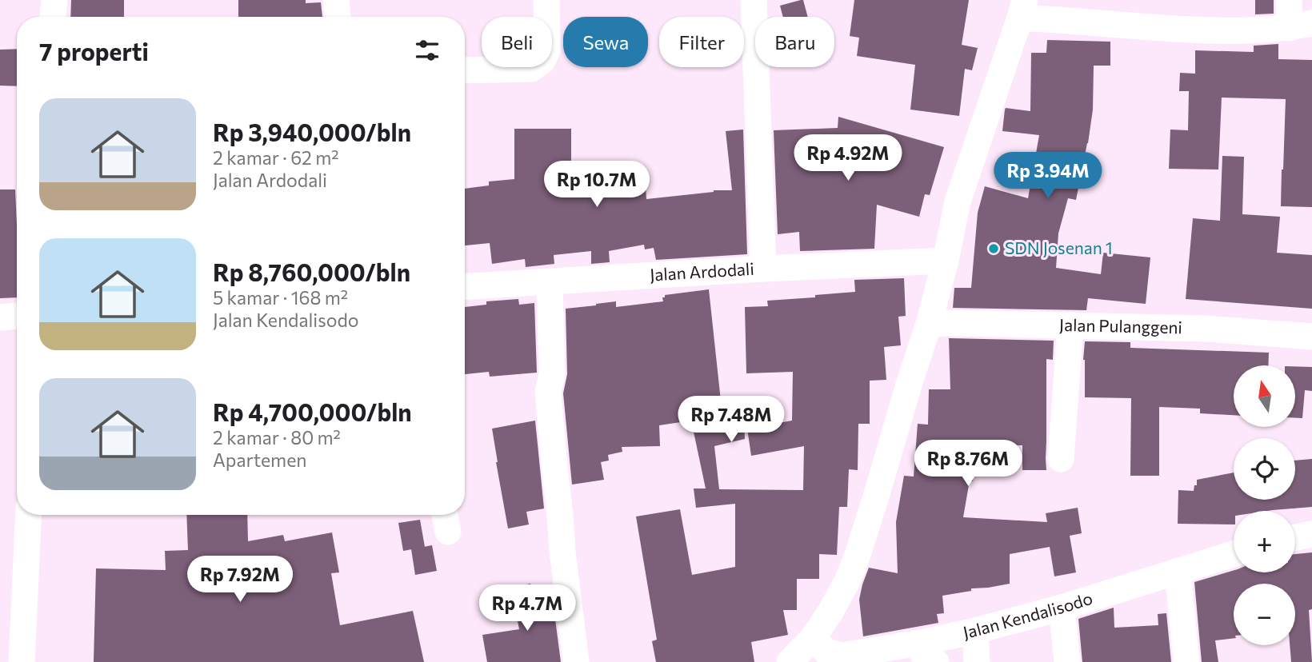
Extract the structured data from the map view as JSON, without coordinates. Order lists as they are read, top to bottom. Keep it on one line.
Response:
{"streets":{"street":["Jalan Ardodali","Jalan Pulanggeni","Jalan Kendalisodo"]},"places":["SDN Josenan 1"],"north":"top","page":{"chip":["Beli","Sewa","Filter","Baru"],"heading":"7 properti","list":[{"name":"Rp 3,940,000/bln","note":"2 kamar · 62 m² · Jalan Ardodali"},{"name":"Rp 8,760,000/bln","note":"5 kamar · 168 m² · Jalan Kendalisodo"},{"name":"Rp 4,700,000/bln","note":"2 kamar · 80 m² · Apartemen"}],"price":["Rp 4.92M","Rp 3.94M","Rp 10.7M","Rp 7.48M","Rp 8.76M","Rp 7.92M","Rp 4.7M"],"map_buttons":["+","−"]}}
